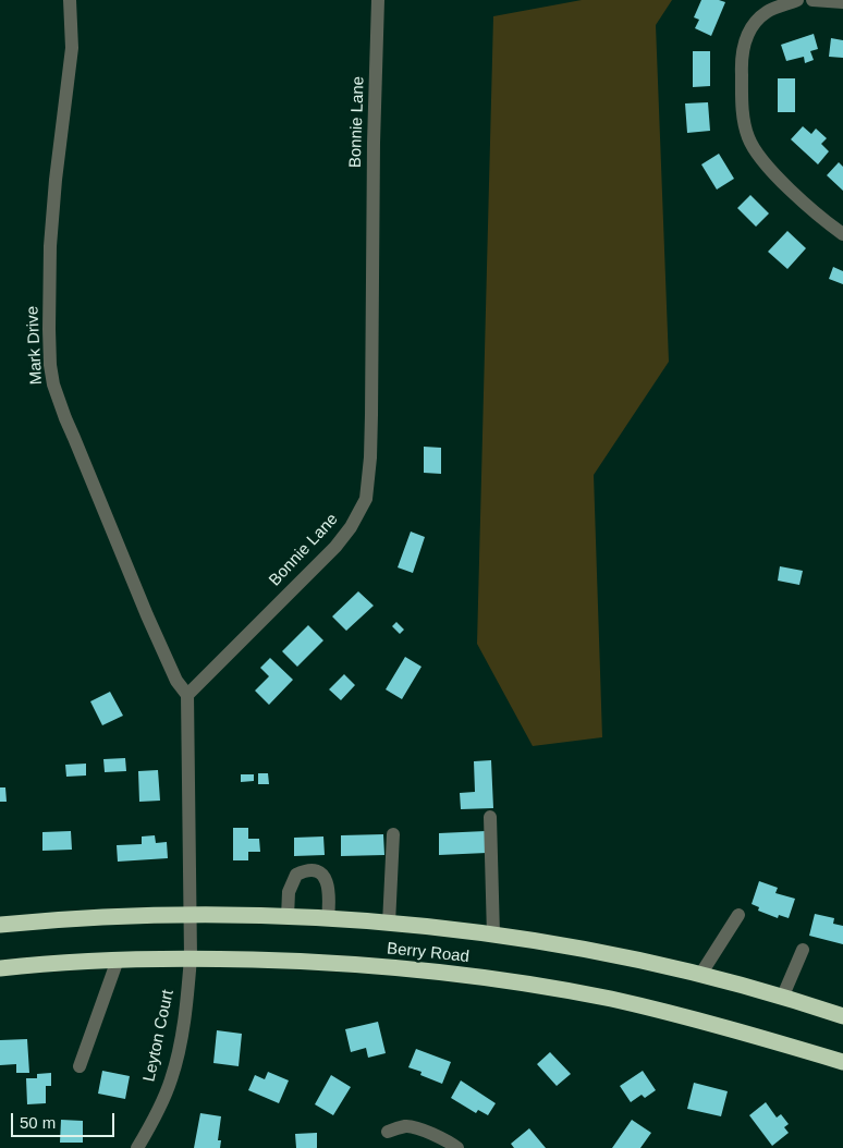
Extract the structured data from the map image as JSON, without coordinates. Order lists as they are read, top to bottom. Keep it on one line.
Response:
{"streets":{"highway":["Berry Road"],"street":["Bonnie Lane","Mark Drive","Leyton Court"]},"crossings":[["Bonnie Lane","Mark Drive"],["Berry Road","Leyton Court"]],"scale_bar":"50 m"}
